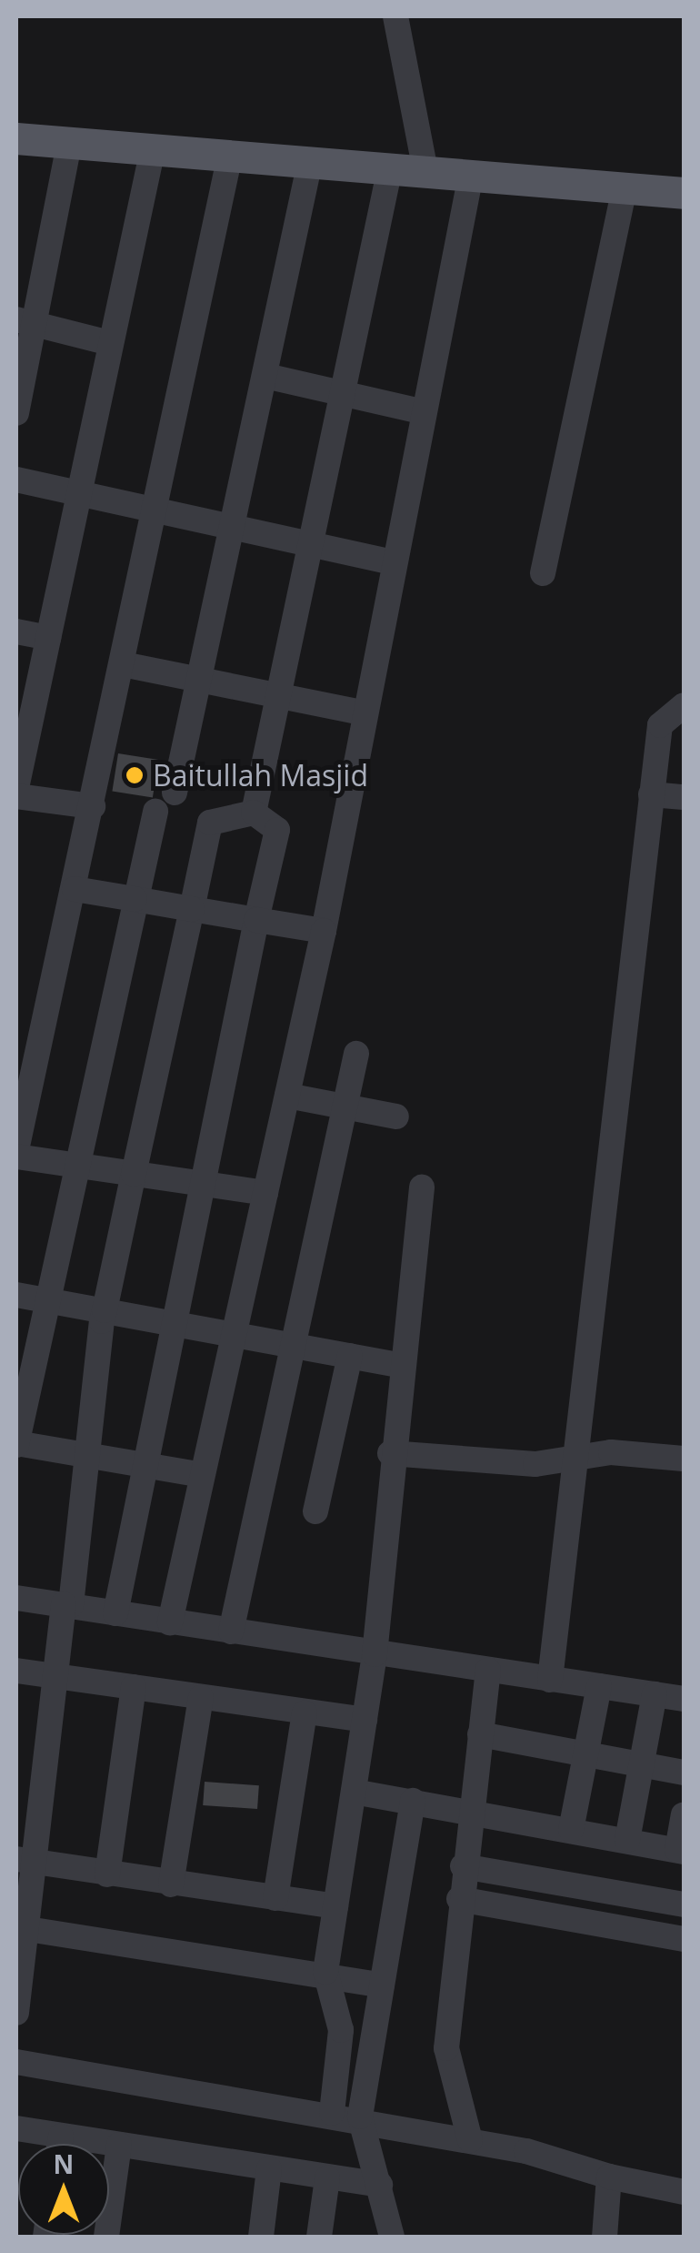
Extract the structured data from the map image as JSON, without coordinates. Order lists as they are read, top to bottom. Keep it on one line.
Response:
{"places":["Baitullah Masjid"],"north":"top"}
